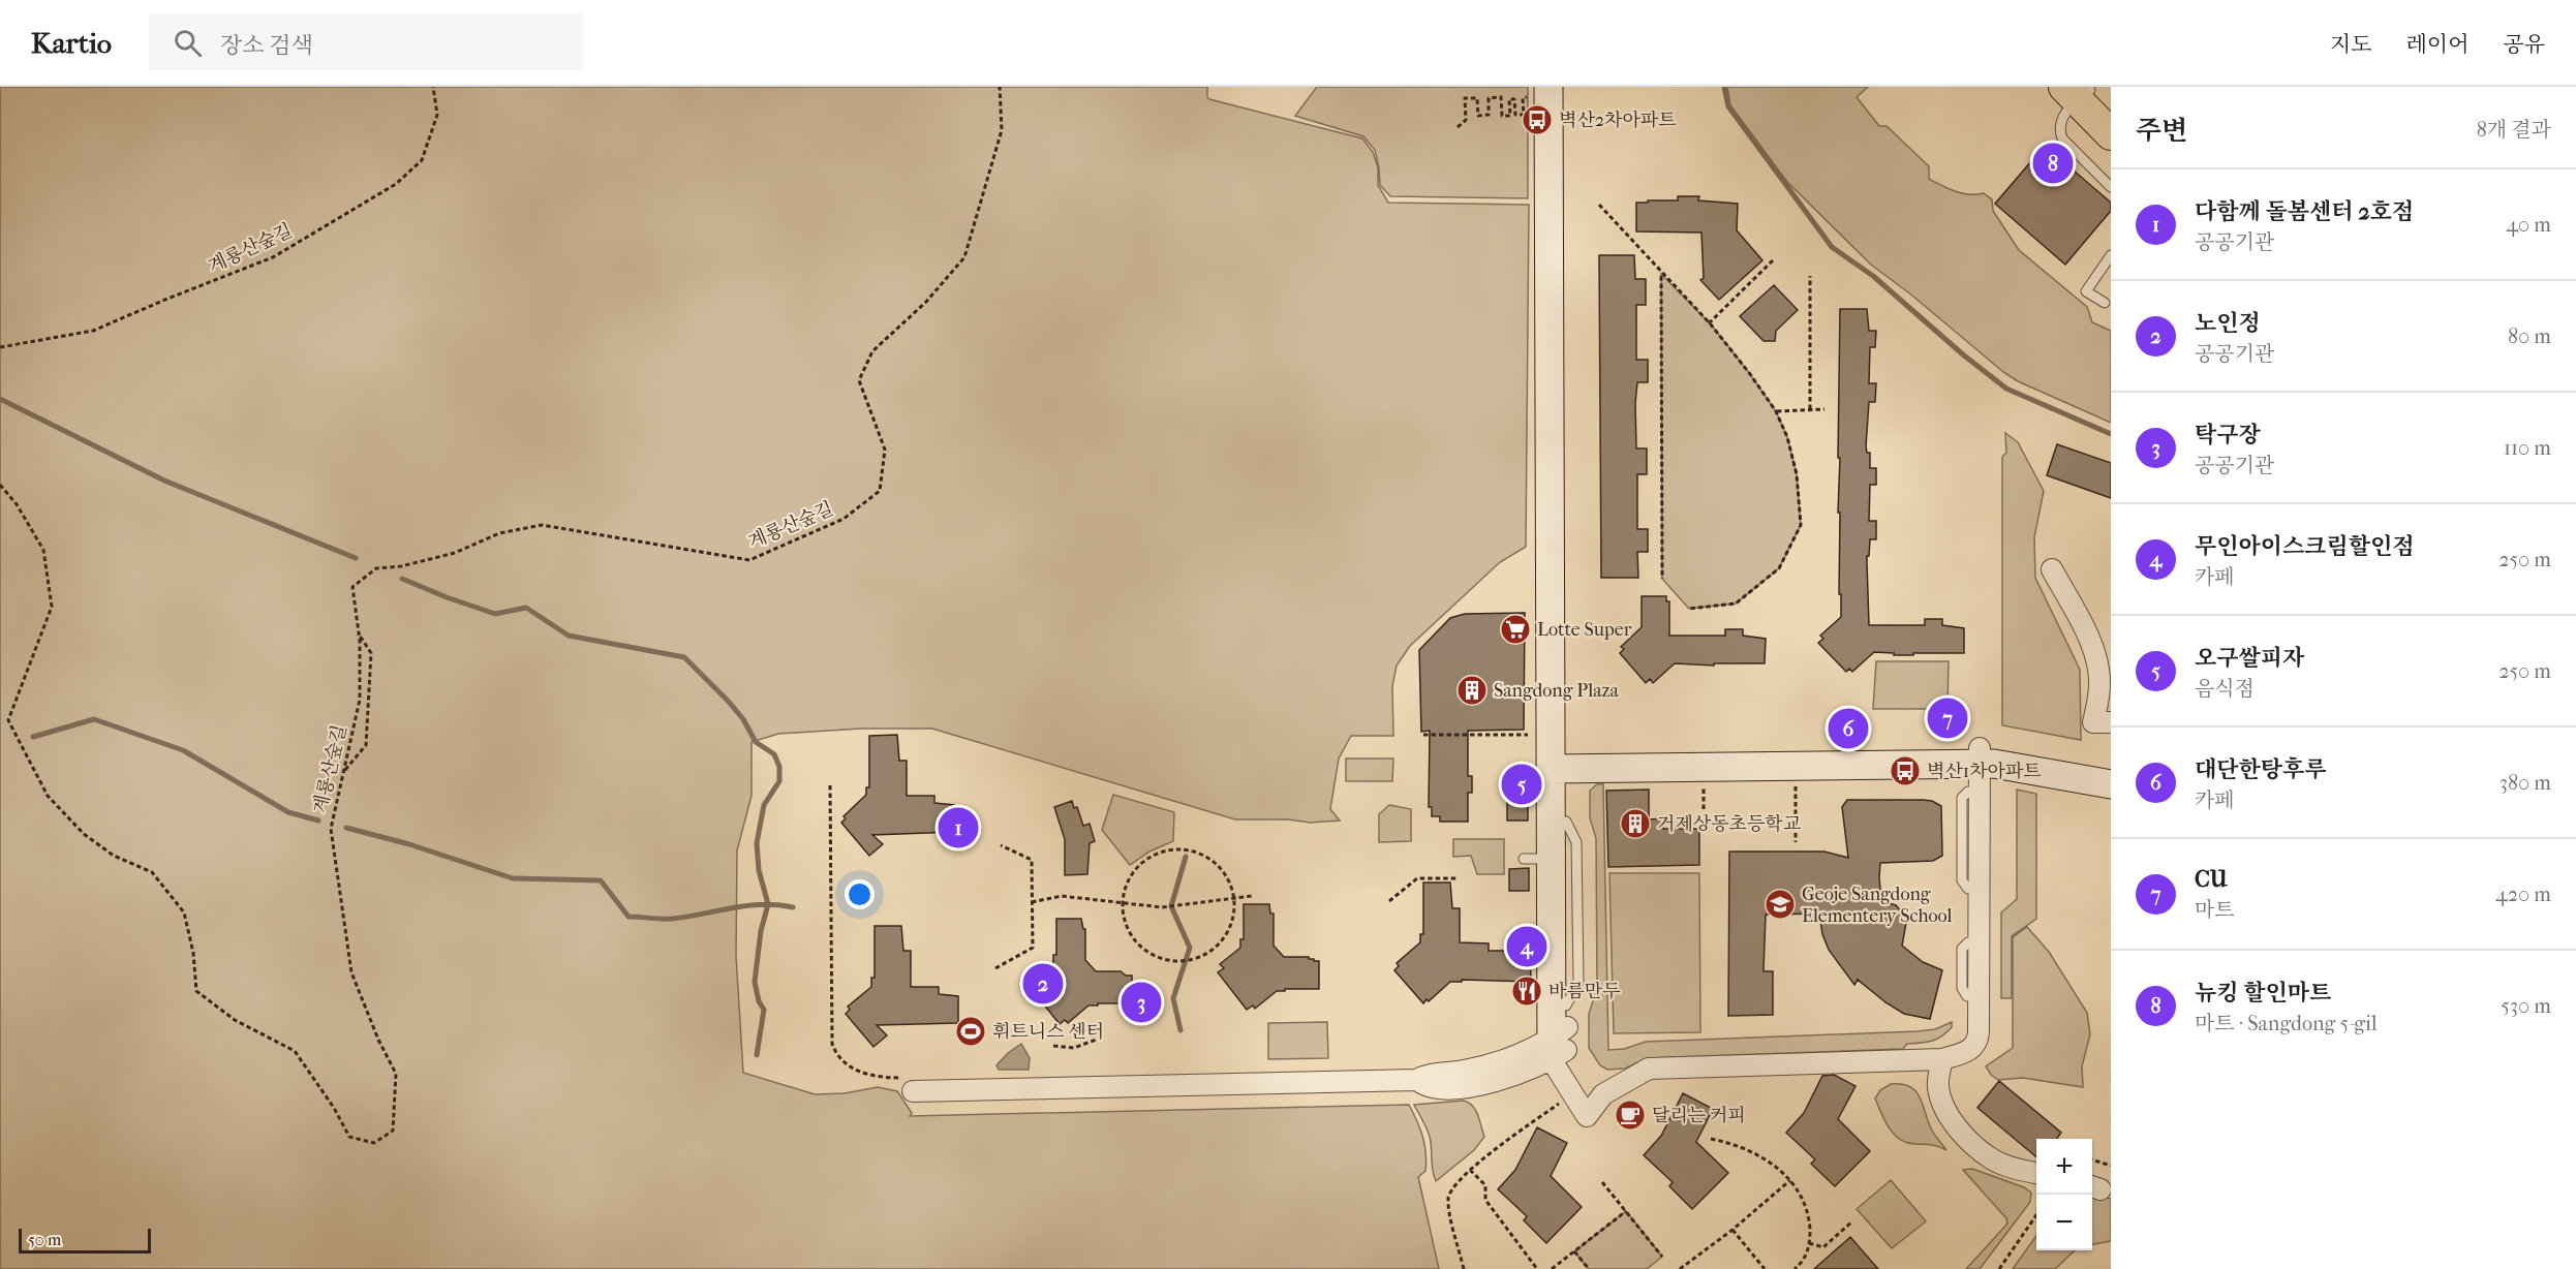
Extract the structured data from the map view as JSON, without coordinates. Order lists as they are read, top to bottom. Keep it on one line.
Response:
{"streets":{"path":["계룡산숲길"]},"places":{"bus stop":["벽산2차아파트","벽산1차아파트"],"supermarket":["Lotte Super"],"building":["Sangdong Plaza","거제상동초등학교"],"school or university":["Geoje Sangdong Elementery School"],"restaurant":["바름만두"],"sports":["휘트니스 센터"],"cafe":["달리는 커피"]},"scale_bar":"50 m","page":{"header":"Kartio","search":"장소 검색","nav":["지도","레이어","공유"],"heading":["주변","8개 결과"],"pins":["8","7","6","5","1","4","2","3"],"list":[{"mark":"1","name":"다함께 돌봄센터 2호점","note":"공공기관","value":"40 m"},{"mark":"2","name":"노인정","note":"공공기관","value":"80 m"},{"mark":"3","name":"탁구장","note":"공공기관","value":"110 m"},{"mark":"4","name":"무인아이스크림할인점","note":"카페","value":"250 m"},{"mark":"5","name":"오구쌀피자","note":"음식점","value":"250 m"},{"mark":"6","name":"대단한탕후루","note":"카페","value":"380 m"},{"mark":"7","name":"CU","note":"마트","value":"420 m"},{"mark":"8","name":"뉴킹 할인마트","note":"마트 · Sangdong 5-gil","value":"530 m"}],"map_buttons":["+","−"],"scale":"50 m"}}
